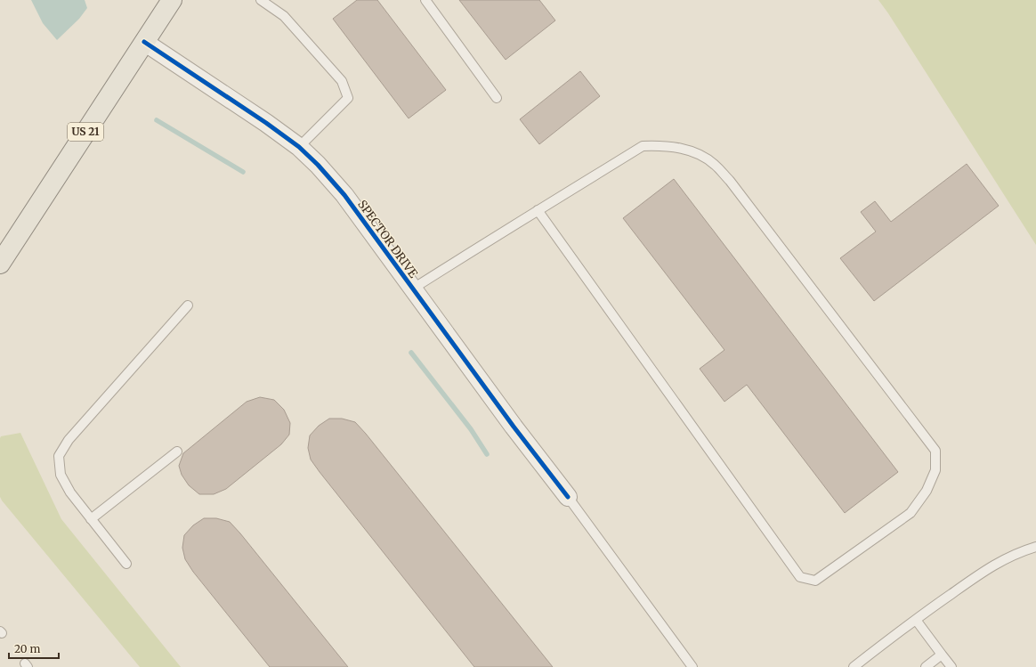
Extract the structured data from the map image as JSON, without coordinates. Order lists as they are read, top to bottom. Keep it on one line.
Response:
{"streets":{"main road":["US 21"],"street":["SPECTOR DRIVE"]},"crossings":[["US 21","SPECTOR DRIVE"]],"scale_bar":"20 m"}
